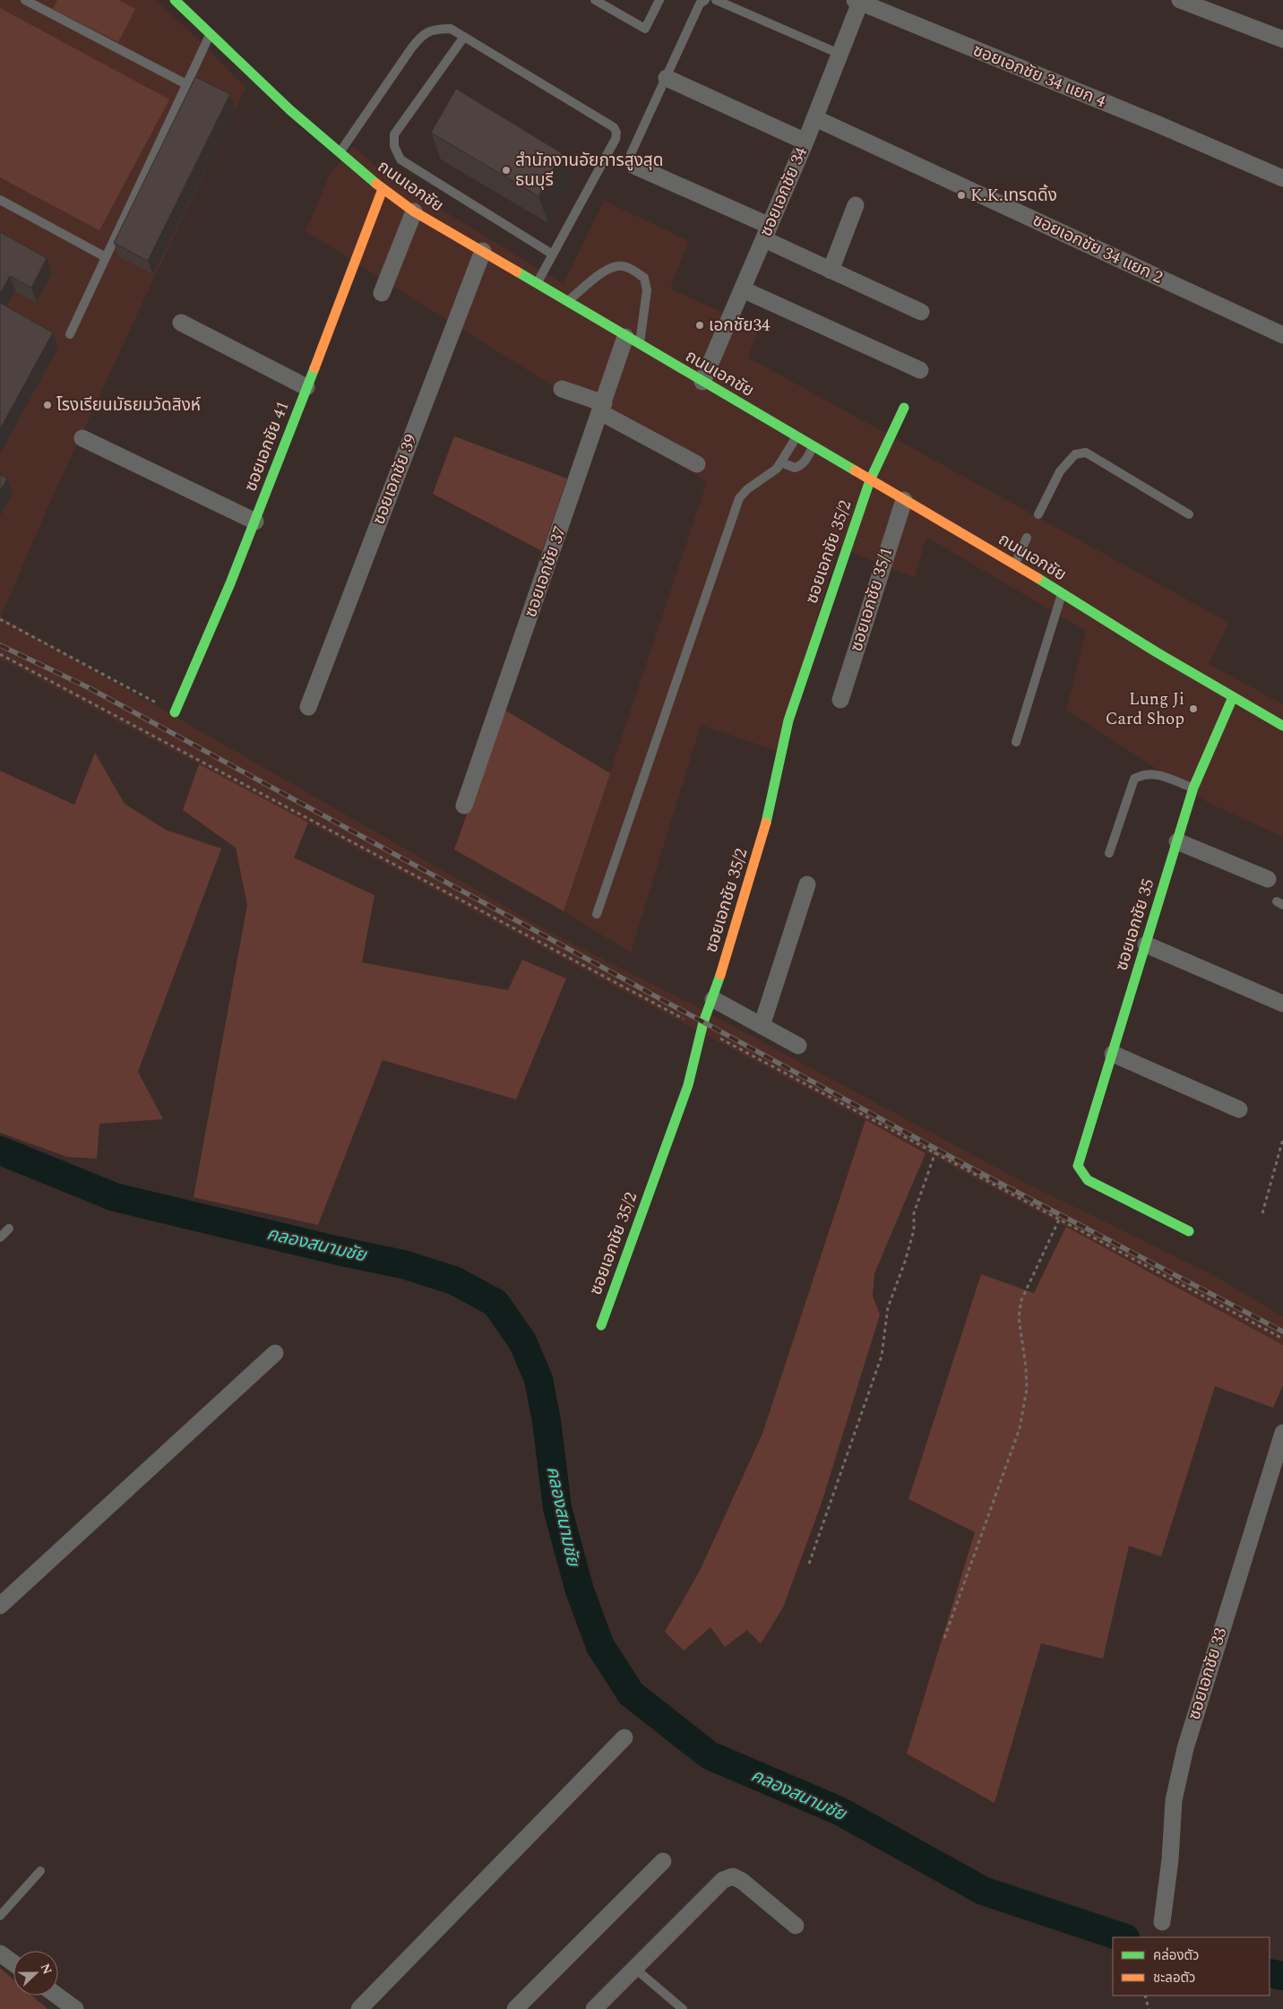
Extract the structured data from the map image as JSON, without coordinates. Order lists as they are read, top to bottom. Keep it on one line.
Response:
{"streets":{"street":["ซอยเอกชัย 34 แยก 4","ถนนเอกชัย","ซอยเอกชัย 34","ซอยเอกชัย 34 แยก 2","ซอยเอกชัย 41","ซอยเอกชัย 39","ซอยเอกชัย 35/2","ซอยเอกชัย 37","ซอยเอกชัย 35/1","ซอยเอกชัย 35","ซอยเอกชัย 33"]},"crossings":[["ซอยเอกชัย 34 แยก 4","ซอยเอกชัย 34"],["ถนนเอกชัย","ซอยเอกชัย 34"],["ถนนเอกชัย","ซอยเอกชัย 41"],["ถนนเอกชัย","ซอยเอกชัย 39"],["ถนนเอกชัย","ซอยเอกชัย 35/2"],["ถนนเอกชัย","ซอยเอกชัย 37"],["ถนนเอกชัย","ซอยเอกชัย 35/1"],["ถนนเอกชัย","ซอยเอกชัย 35"],["ซอยเอกชัย 34","ซอยเอกชัย 34 แยก 2"]],"water":["คลองสนามชัย"],"places":["สำนักงานอัยการสูงสุด ธนบุรี","K.K.เทรดดิ้ง","เอกชัย34","โรงเรียนมัธยมวัดสิงห์","Lung Ji Card Shop"],"legend":["คล่องตัว","ชะลอตัว"],"north":"right"}
